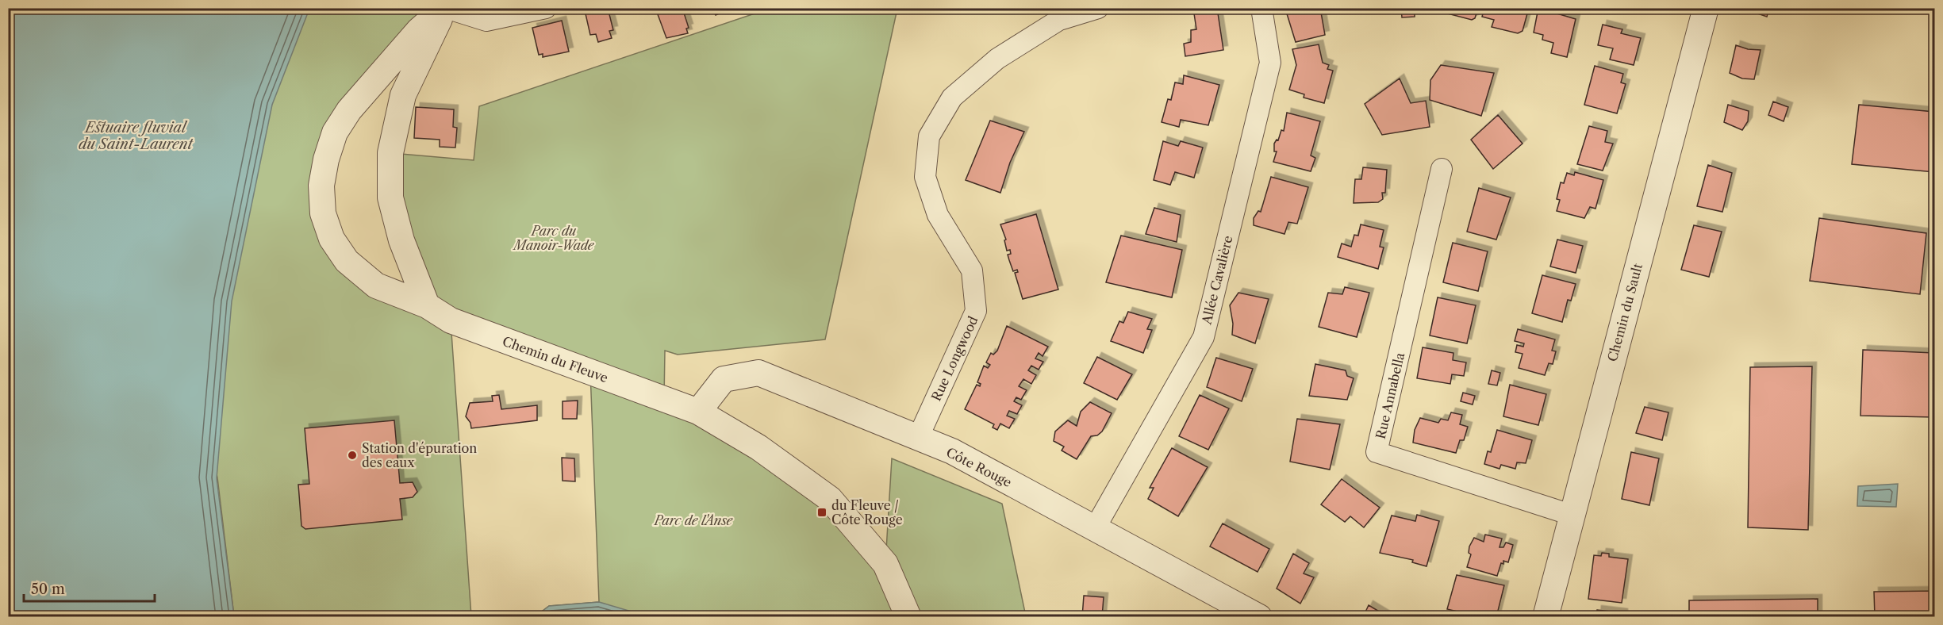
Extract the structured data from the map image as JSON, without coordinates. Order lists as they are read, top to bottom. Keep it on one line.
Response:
{"streets":{"street":["Allée Cavalière","Chemin du Sault","Rue Longwood","Chemin du Fleuve","Rue Annabella","Côte Rouge"]},"crossings":[["Allée Cavalière","Côte Rouge"],["Chemin du Sault","Rue Annabella"],["Rue Longwood","Côte Rouge"],["Chemin du Fleuve","Côte Rouge"]],"water":["Estuaire fluvial du Saint-Laurent"],"parks":["Parc du Manoir-Wade","Parc de l'Anse"],"places":{"other":["Station d'épuration des eaux"],"transit":["du Fleuve / Côte Rouge"]},"scale_bar":"50 m"}
